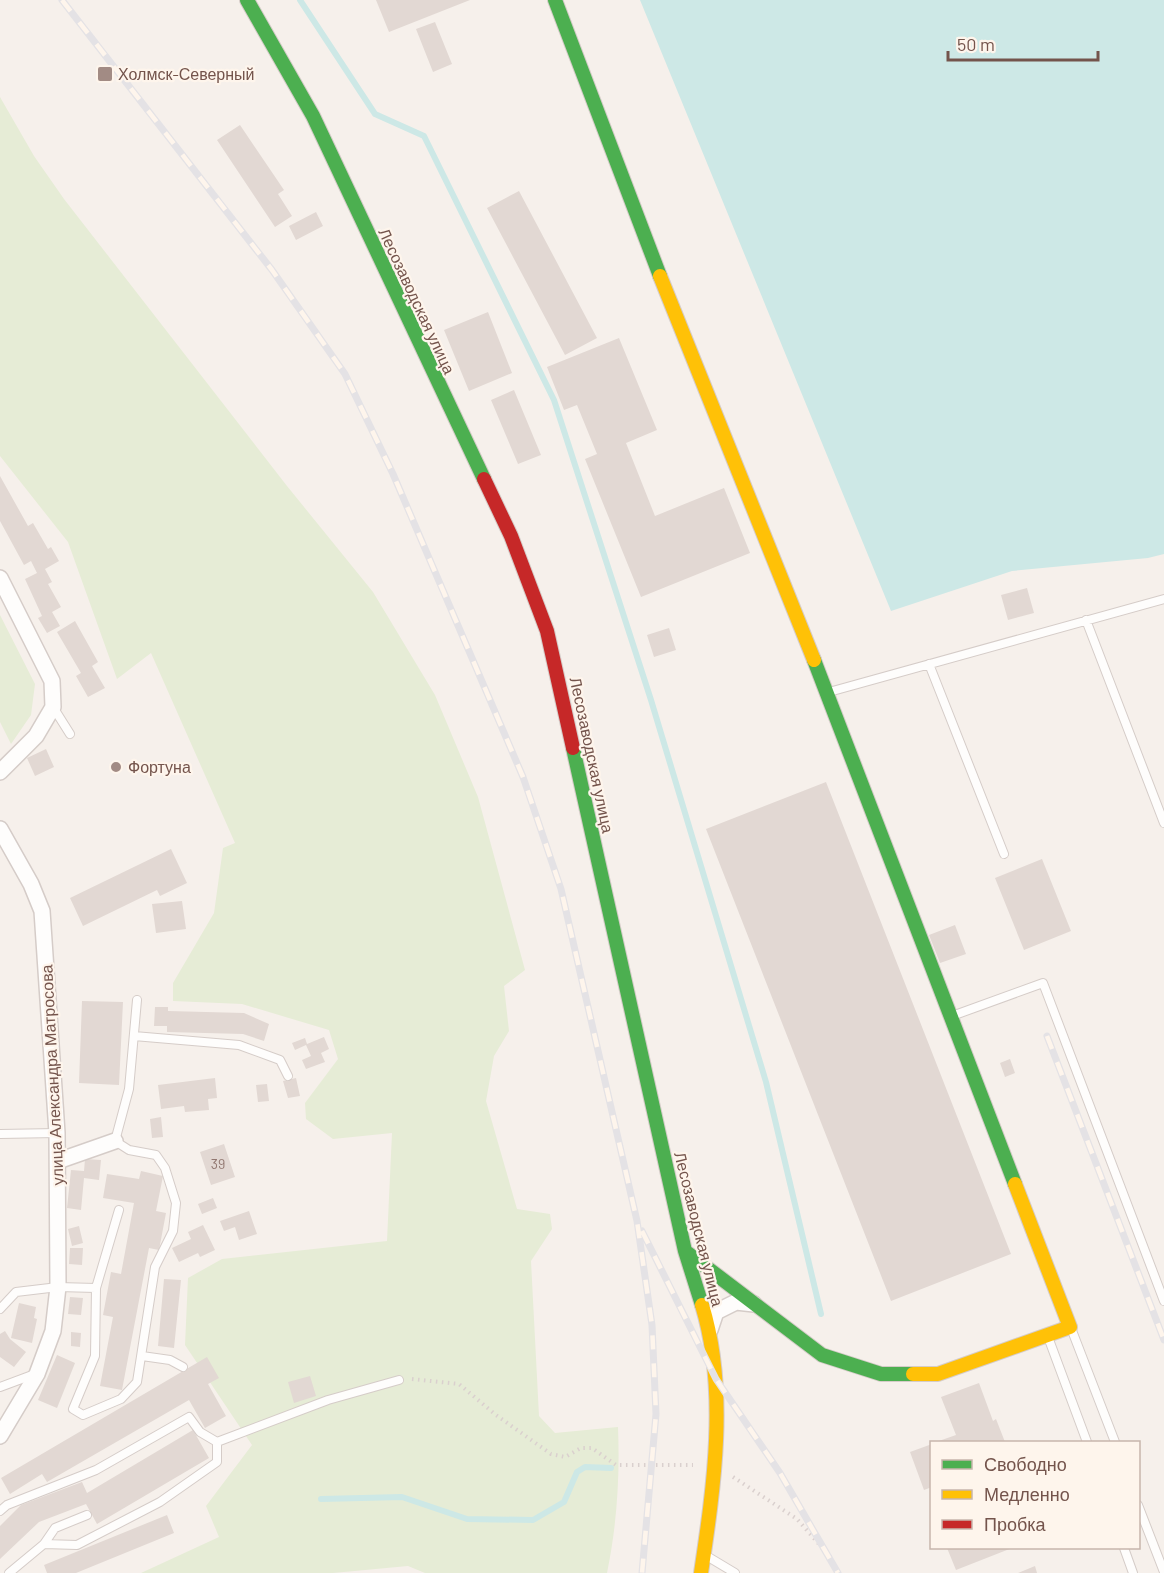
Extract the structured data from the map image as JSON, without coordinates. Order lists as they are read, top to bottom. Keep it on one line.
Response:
{"streets":{"street":["Лесозаводская улица","улица Александра Матросова"]},"places":{"transit":["Холмск-Северный"],"other":["Фортуна"]},"house_numbers":["39"],"legend":["Свободно","Медленно","Пробка"],"scale_bar":"50 m"}
